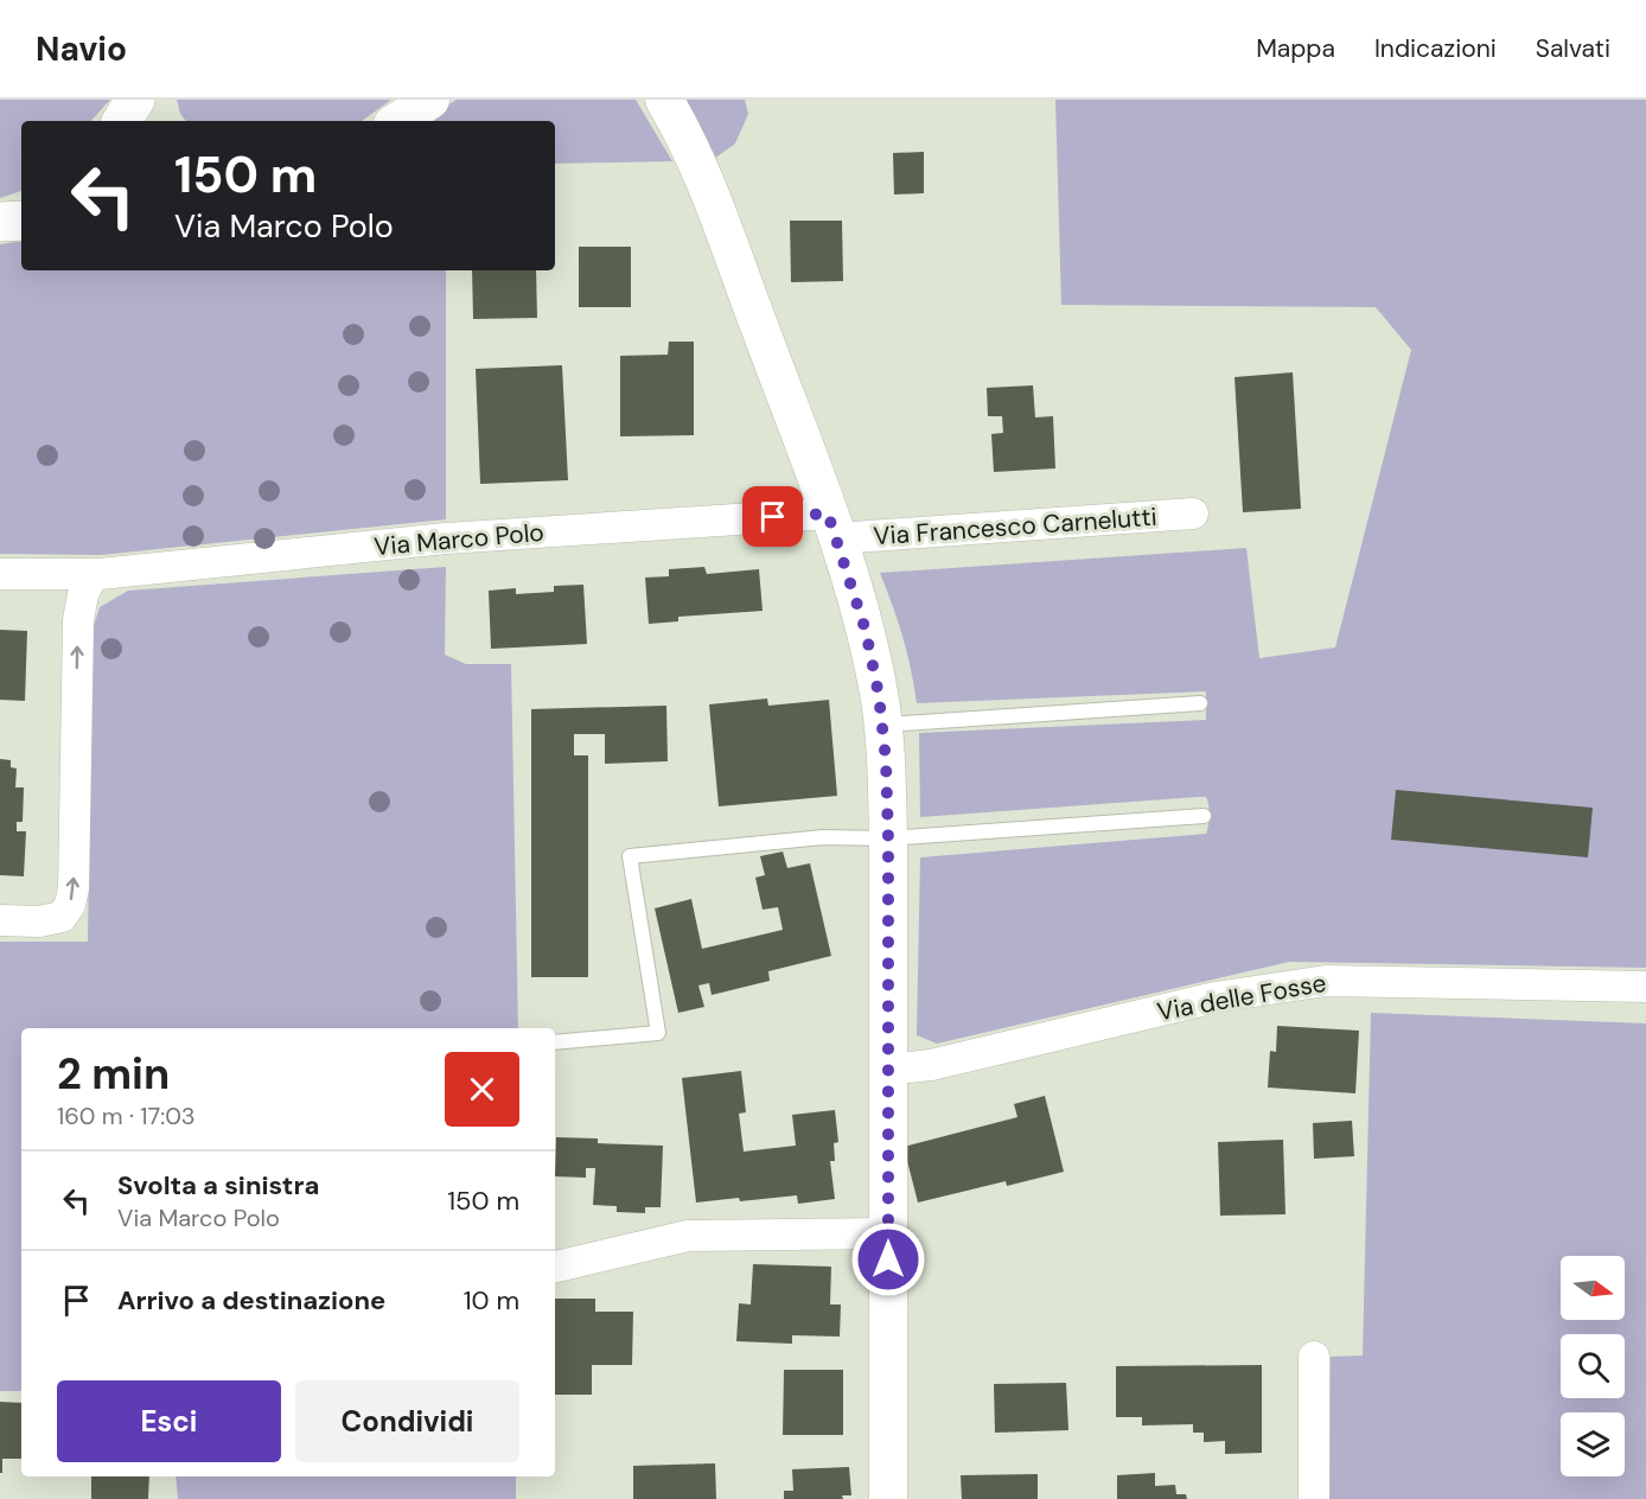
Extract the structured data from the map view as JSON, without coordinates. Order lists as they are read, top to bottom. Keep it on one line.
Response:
{"streets":{"street":["Via Francesco Carnelutti","Via Marco Polo","Via delle Fosse"]},"crossings":[["Via Francesco Carnelutti","Via Marco Polo"]],"north":"right","page":{"header":"Navio","nav":["Mappa","Indicazioni","Salvati"],"turn":["150 m","Via Marco Polo"],"heading":["2 min","160 m · 17:03"],"list":[{"name":"Svolta a sinistra","note":"Via Marco Polo","value":"150 m"},{"name":"Arrivo a destinazione","value":"10 m"}],"buttons":["Esci","Condividi"]}}
